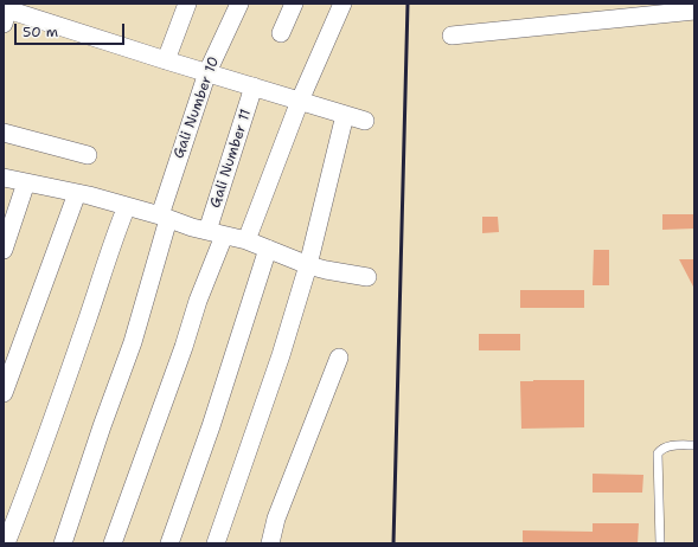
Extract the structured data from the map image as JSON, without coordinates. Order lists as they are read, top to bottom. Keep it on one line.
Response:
{"streets":{"street":["Gali Number 10","Gali Number 11"]},"scale_bar":"50 m"}
